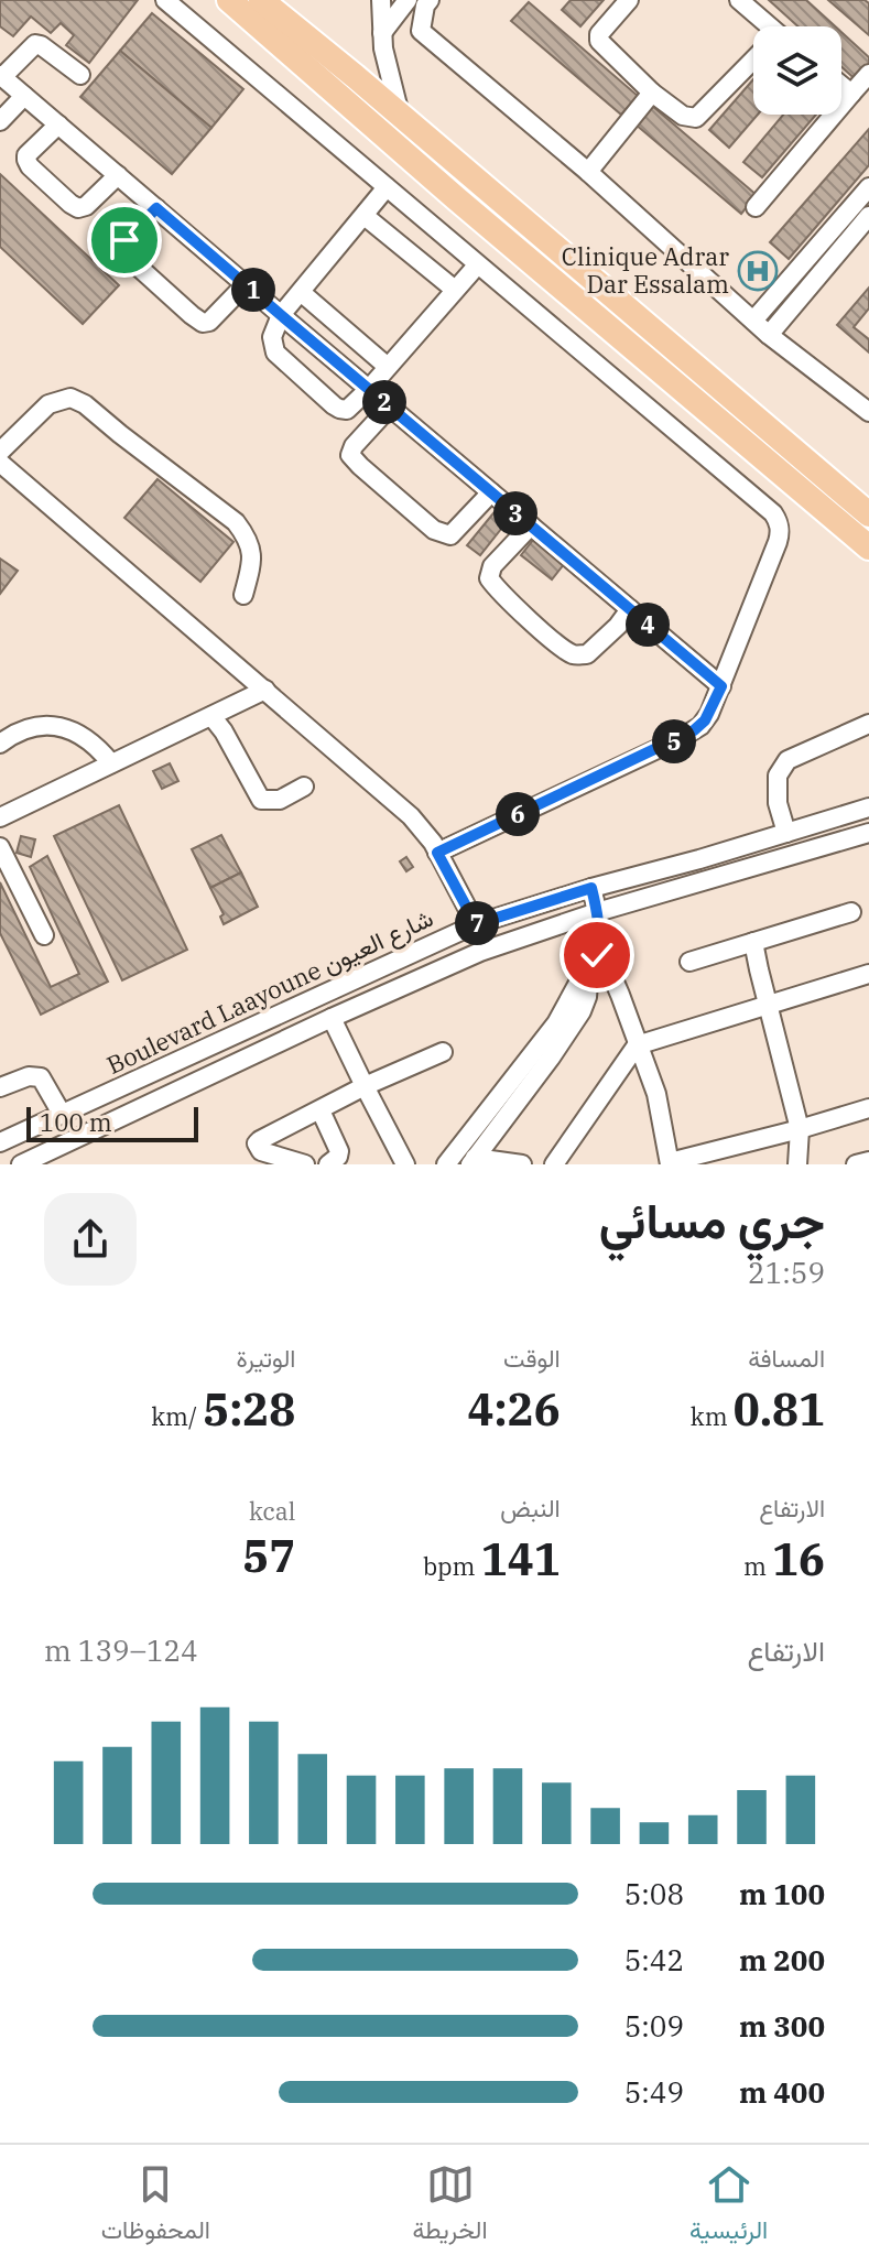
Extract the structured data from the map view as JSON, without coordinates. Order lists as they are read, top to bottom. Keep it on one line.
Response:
{"streets":{"street":["Boulevard Laayoune شارع العيون"]},"places":{"hospital":["Clinique Adrar Dar Essalam"]},"scale_bar":"100 m","page":{"pins":["1","2","3","4","5","6","7"],"scale":"100 m","heading":["جري مسائي","21:59"],"stats":[["المسافة","0.81 km"],["الوقت","4:26"],["الوتيرة","5:28 /km"],["الارتفاع","16 m"],["النبض","141 bpm"],["kcal","57"]],"chart":["الارتفاع","124–139 m"],"list":[{"name":"100 m","note":"5:08"},{"name":"200 m","note":"5:42"},{"name":"300 m","note":"5:09"},{"name":"400 m","note":"5:49"}],"tabs":["الرئيسية","الخريطة","المحفوظات"]}}
